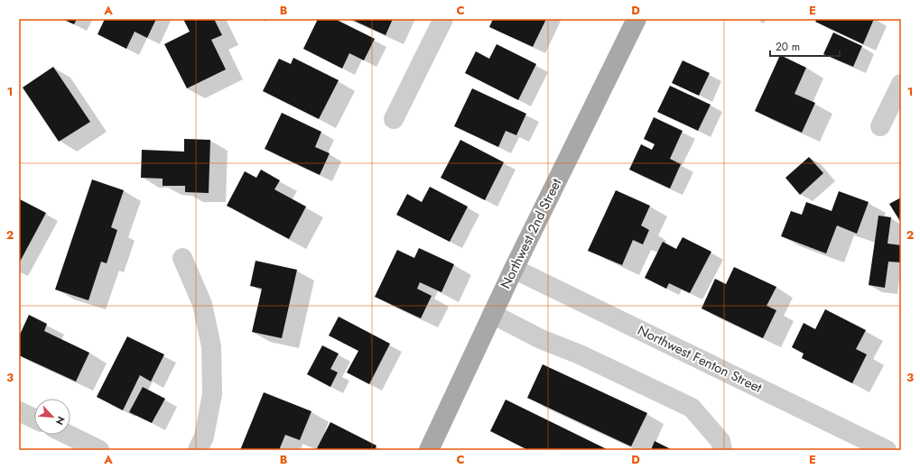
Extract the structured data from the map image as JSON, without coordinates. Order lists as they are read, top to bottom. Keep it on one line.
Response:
{"streets":{"main road":["Northwest 2nd Street"],"street":["Northwest Fenton Street"]},"crossings":[["Northwest 2nd Street","Northwest Fenton Street"]],"scale_bar":"20 m","north":"bottom right","grid":{"columns":["A","B","C","D","E"],"rows":["1","2","3"]}}
